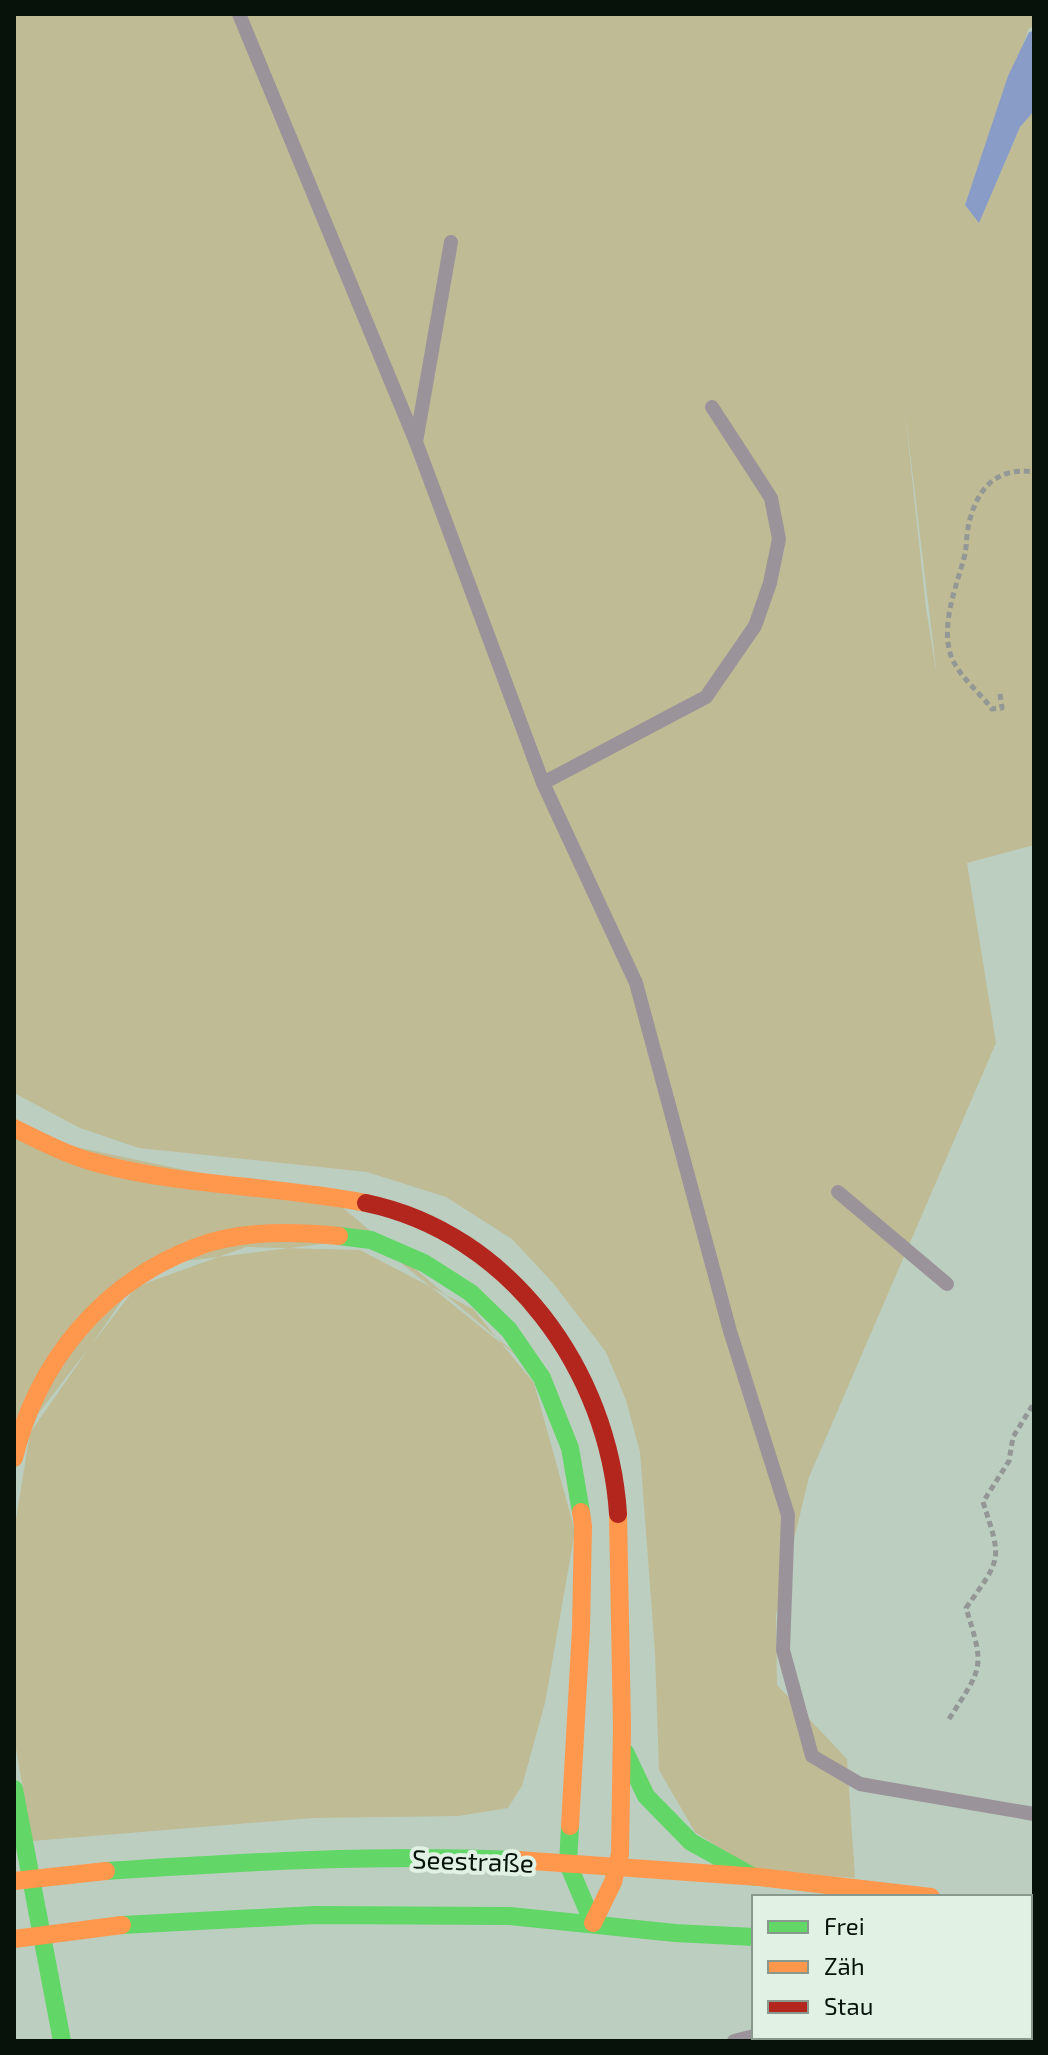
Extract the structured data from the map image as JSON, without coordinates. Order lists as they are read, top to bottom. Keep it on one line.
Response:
{"streets":{"main road":["Seestraße"]},"legend":["Frei","Zäh","Stau"]}
